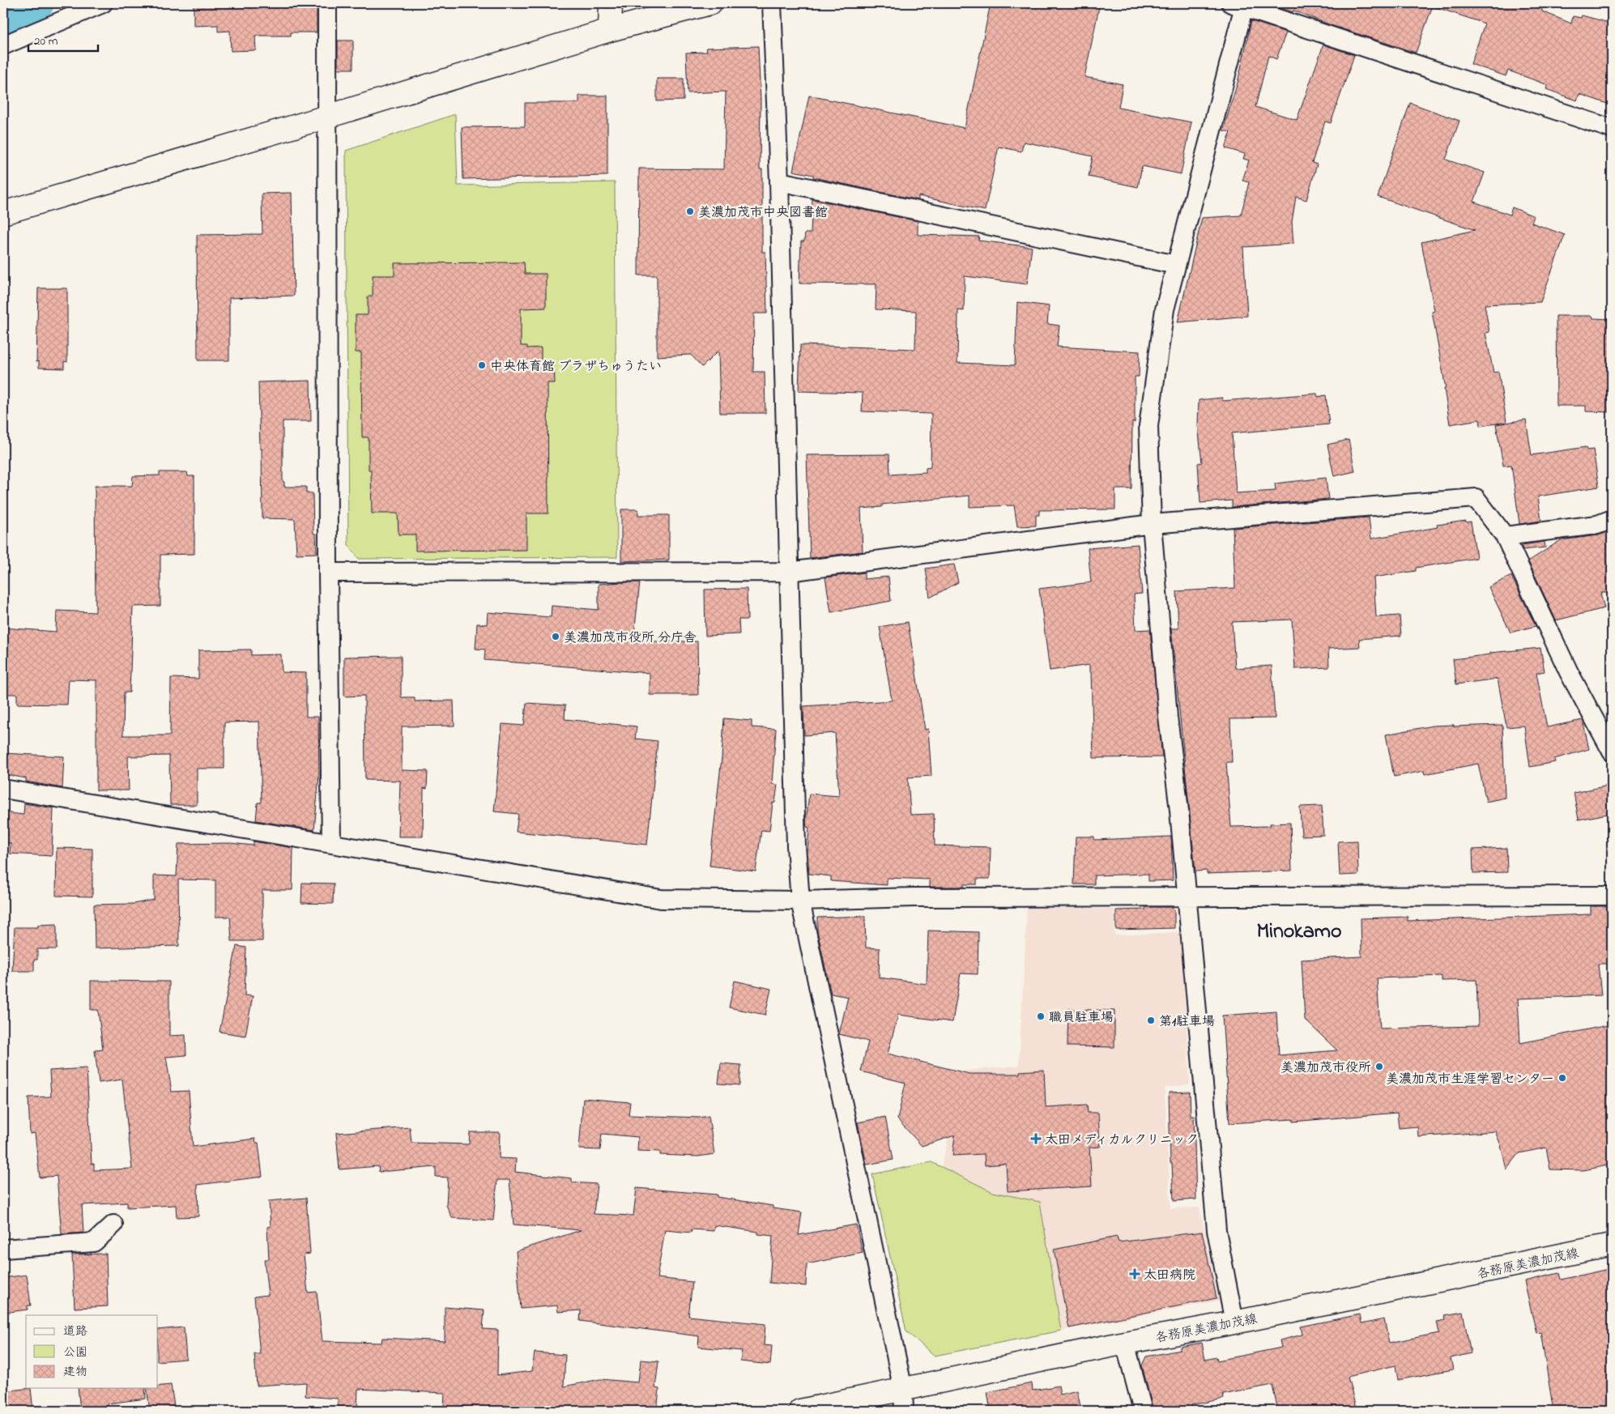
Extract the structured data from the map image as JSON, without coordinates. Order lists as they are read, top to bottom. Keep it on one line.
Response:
{"streets":{"main road":["各務原美濃加茂線"]},"districts":["Minokamo"],"places":{"other":["美濃加茂市中央図書館","中央体育館 プラザちゅうたい","美濃加茂市役所 分庁舎","職員駐車場","第1駐車場","美濃加茂市役所","美濃加茂市生涯学習センター"],"health":["太田メディカルクリニック","太田病院"]},"legend":["道路","公園","建物"],"scale_bar":"20 m"}
